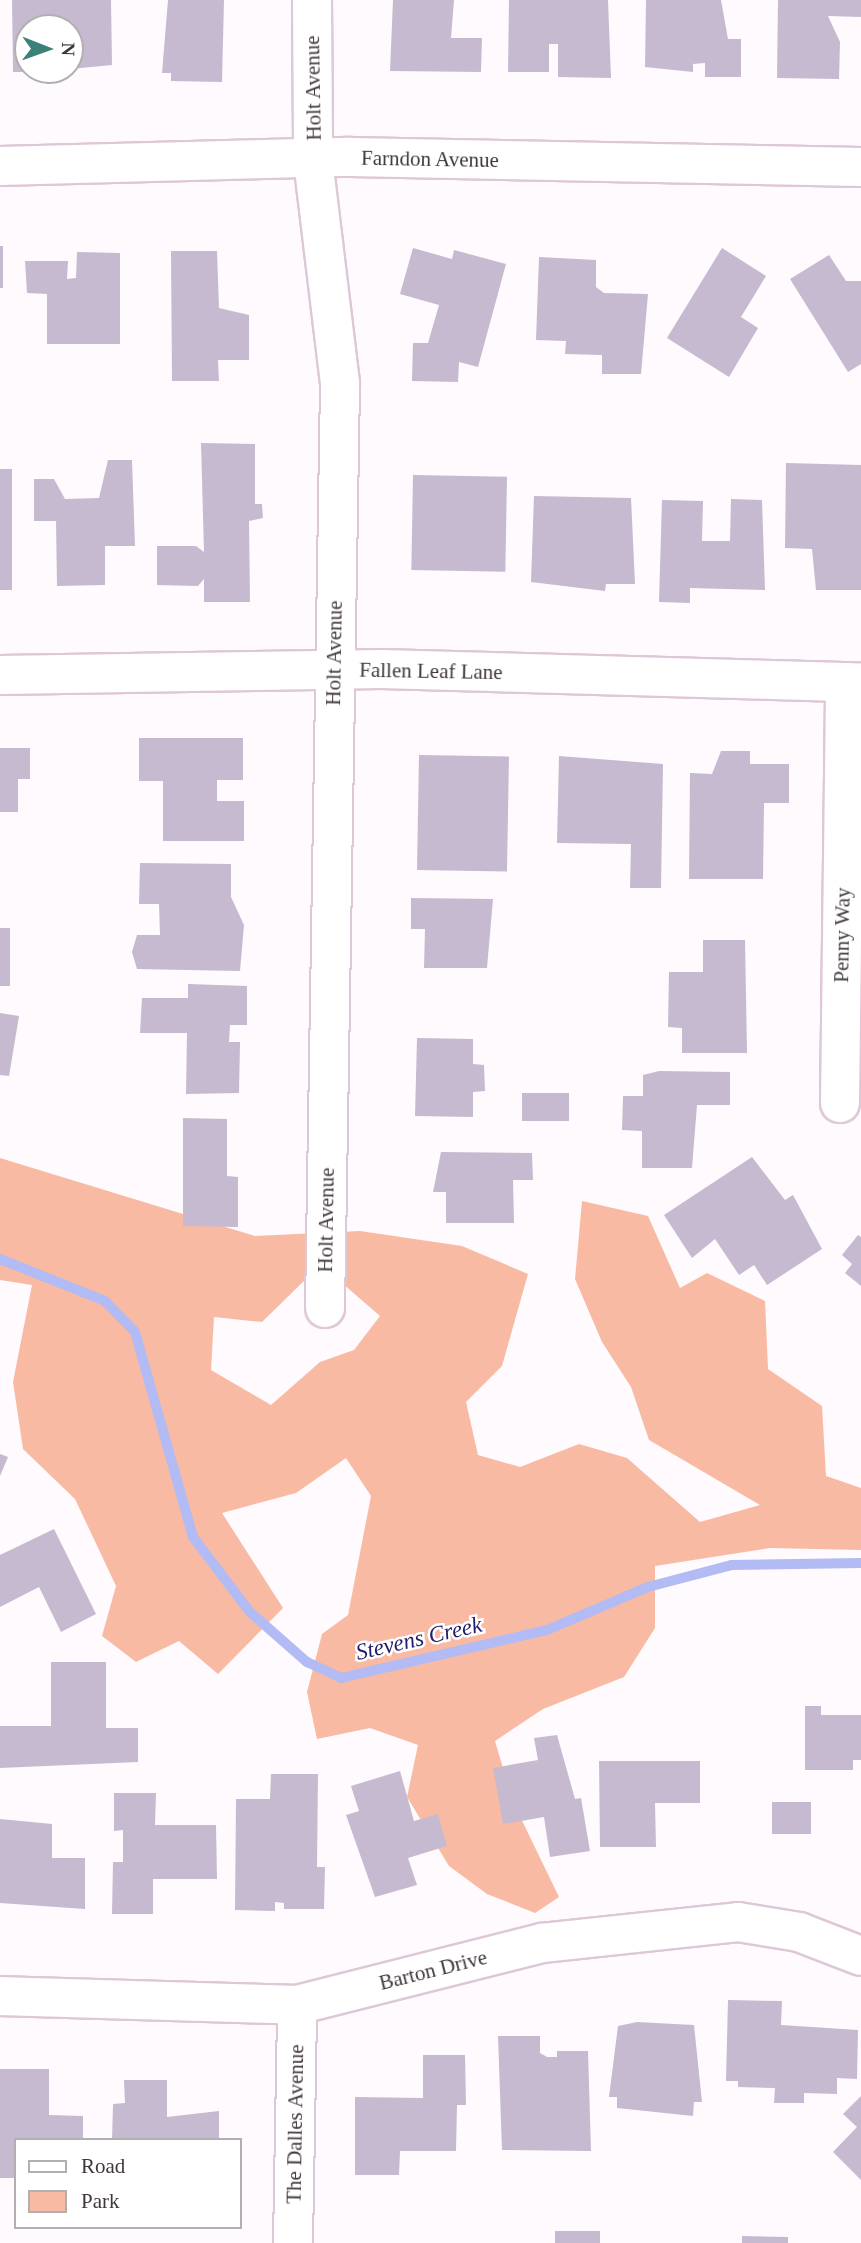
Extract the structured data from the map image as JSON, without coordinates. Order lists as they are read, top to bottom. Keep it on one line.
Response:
{"streets":{"street":["Holt Avenue","Farndon Avenue","Fallen Leaf Lane","Penny Way","Barton Drive","The Dalles Avenue"]},"crossings":[["Holt Avenue","Farndon Avenue"],["Holt Avenue","Fallen Leaf Lane"],["Fallen Leaf Lane","Penny Way"],["Barton Drive","The Dalles Avenue"]],"water":["Stevens Creek"],"legend":["Road","Park"],"north":"right"}
